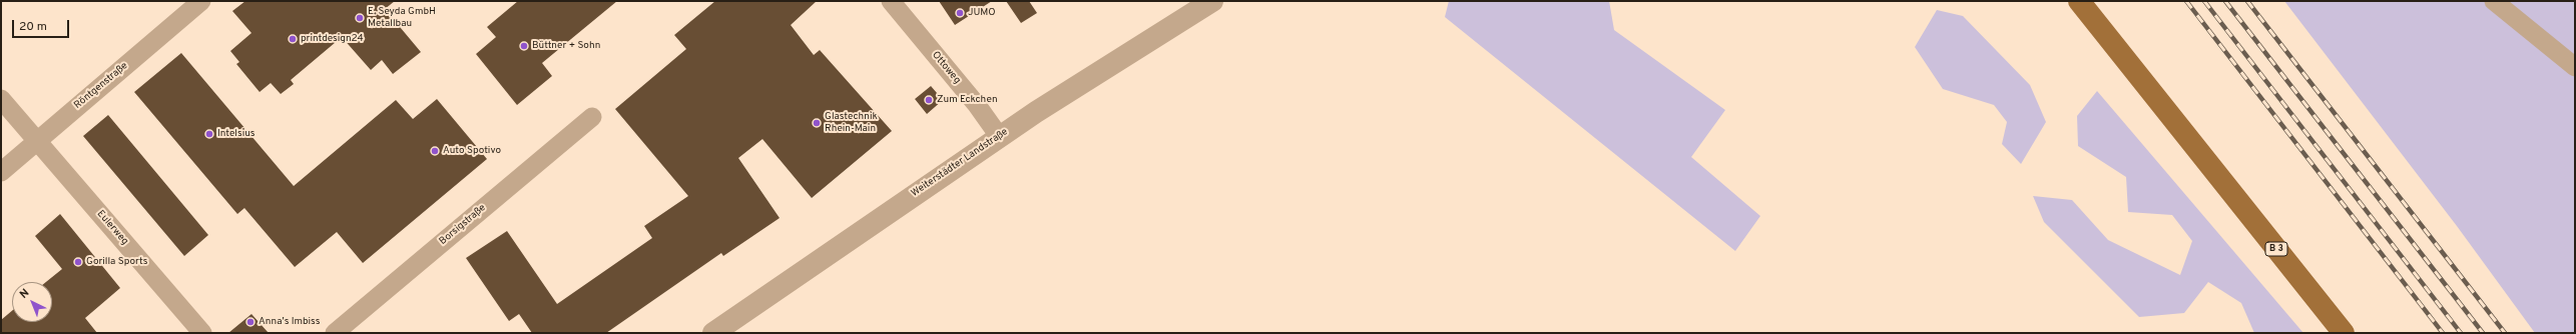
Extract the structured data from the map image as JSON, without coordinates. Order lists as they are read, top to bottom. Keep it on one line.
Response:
{"streets":{"main road":["B 3"],"street":["Ottoweg","Röntgenstraße","Weiterstädter Landstraße","Borsigstraße","Eulerweg"]},"crossings":[["Ottoweg","Weiterstädter Landstraße"],["Röntgenstraße","Eulerweg"]],"places":["JUMO","E. Seyda GmbH Metallbau","printdesign24","Büttner + Sohn","Zum Eckchen","Glastechnik Rhein-Main","Intelsius","Auto Spotivo","Gorilla Sports","Anna's Imbiss"],"scale_bar":"20 m","north":"top left"}
